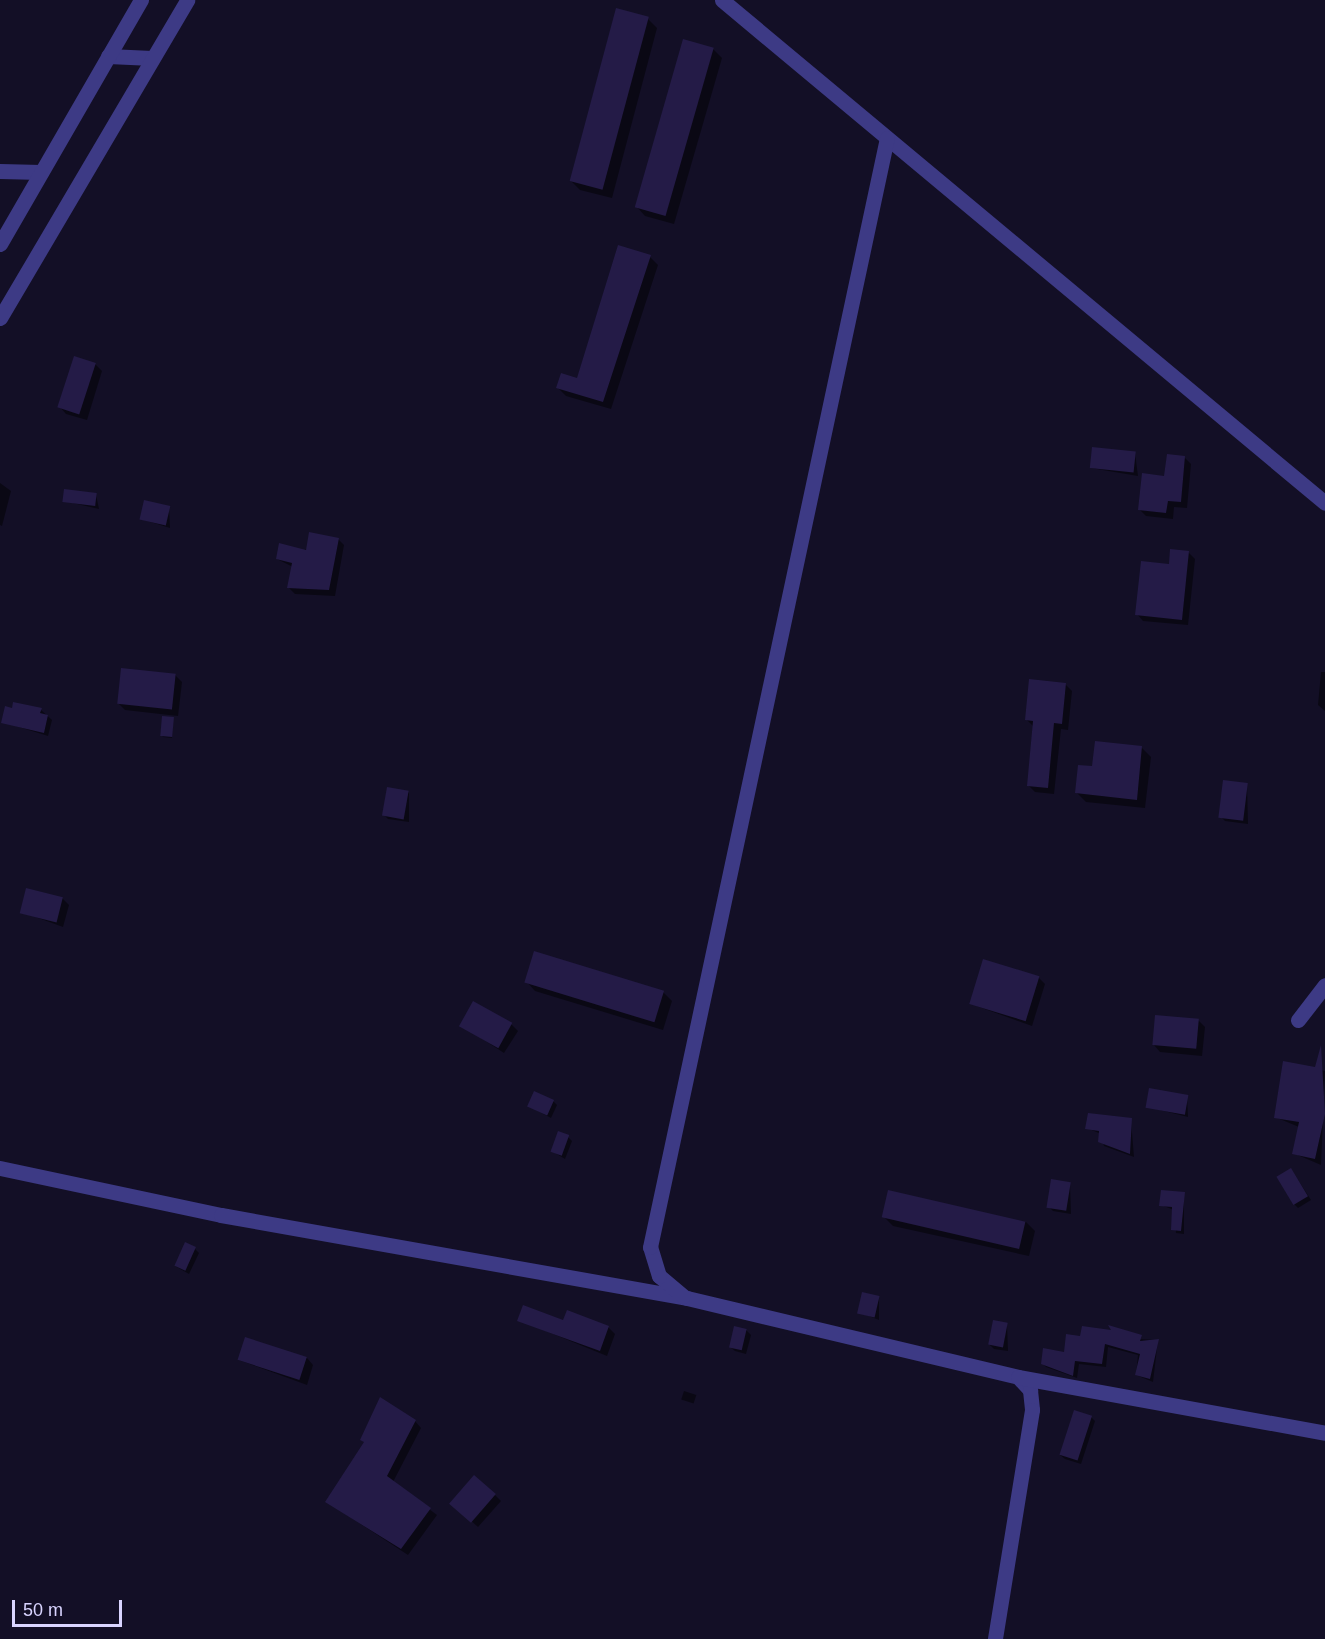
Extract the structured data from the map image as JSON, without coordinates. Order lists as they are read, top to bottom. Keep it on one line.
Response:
{"scale_bar":"50 m"}
